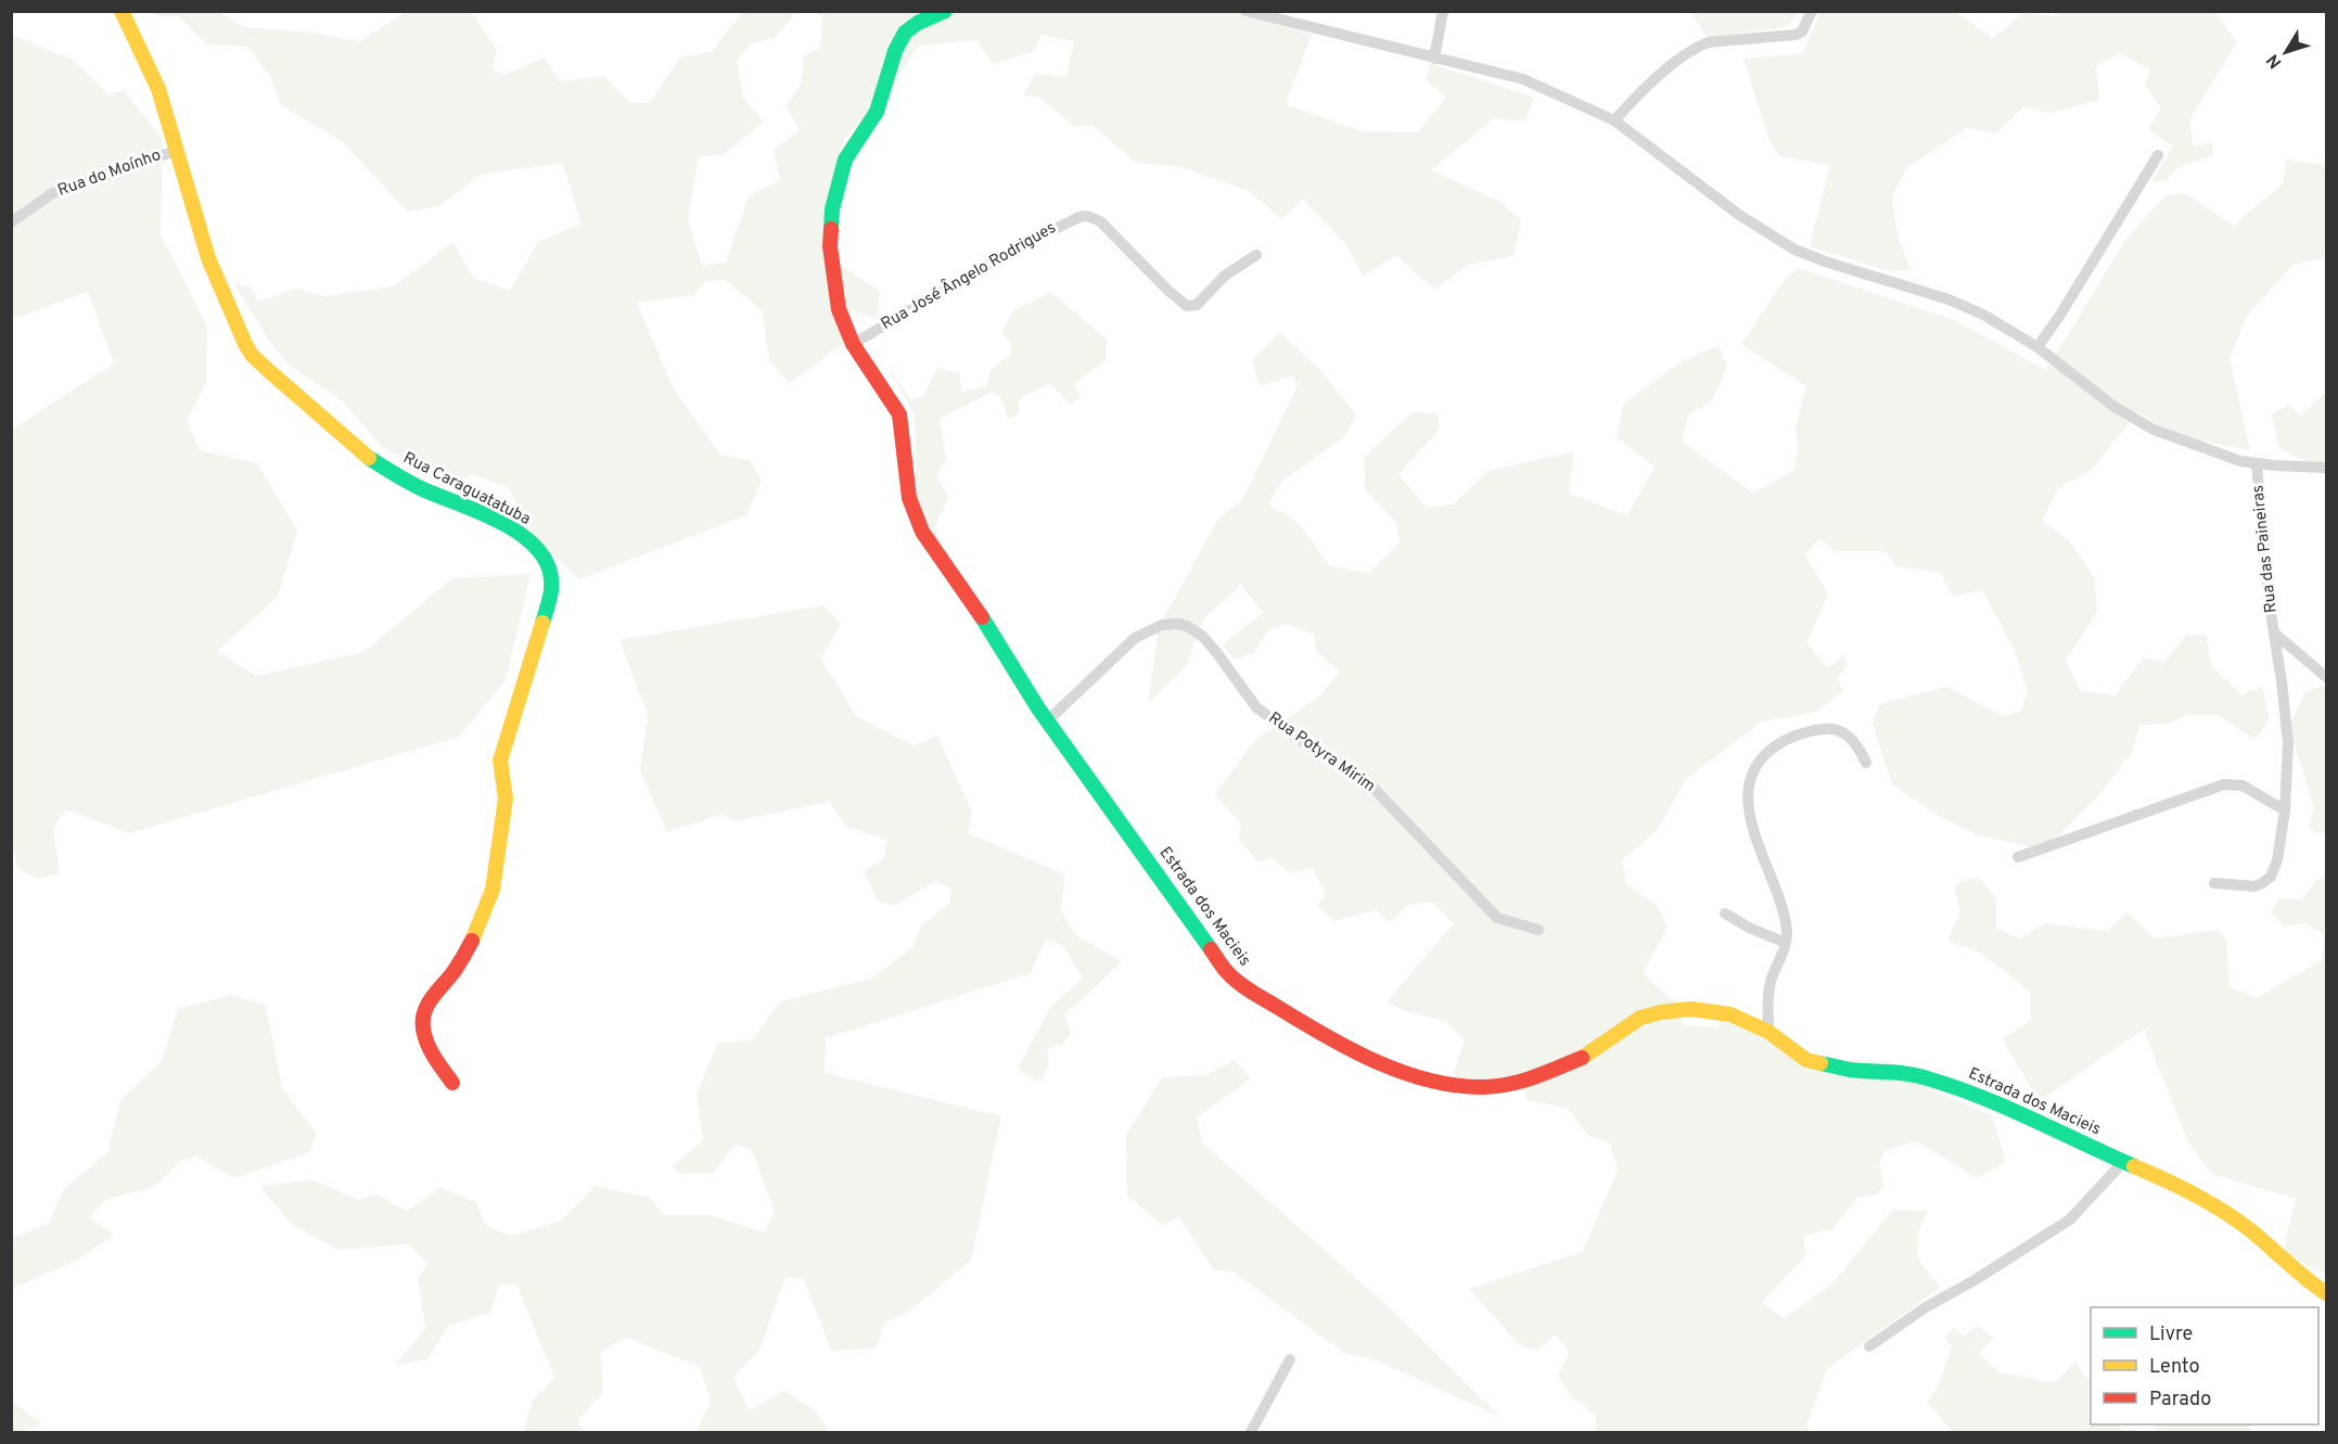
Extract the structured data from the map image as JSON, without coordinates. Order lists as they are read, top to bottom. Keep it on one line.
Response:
{"streets":{"street":["Rua do Moínho","Rua José Ângelo Rodrigues","Rua Caraguatatuba","Rua das Paineiras","Rua Potyra Mirim","Estrada dos Macieis"]},"crossings":[["Rua do Moínho","Rua Caraguatatuba"],["Rua José Ângelo Rodrigues","Estrada dos Macieis"],["Rua Potyra Mirim","Estrada dos Macieis"]],"legend":["Livre","Lento","Parado"],"north":"bottom left"}
